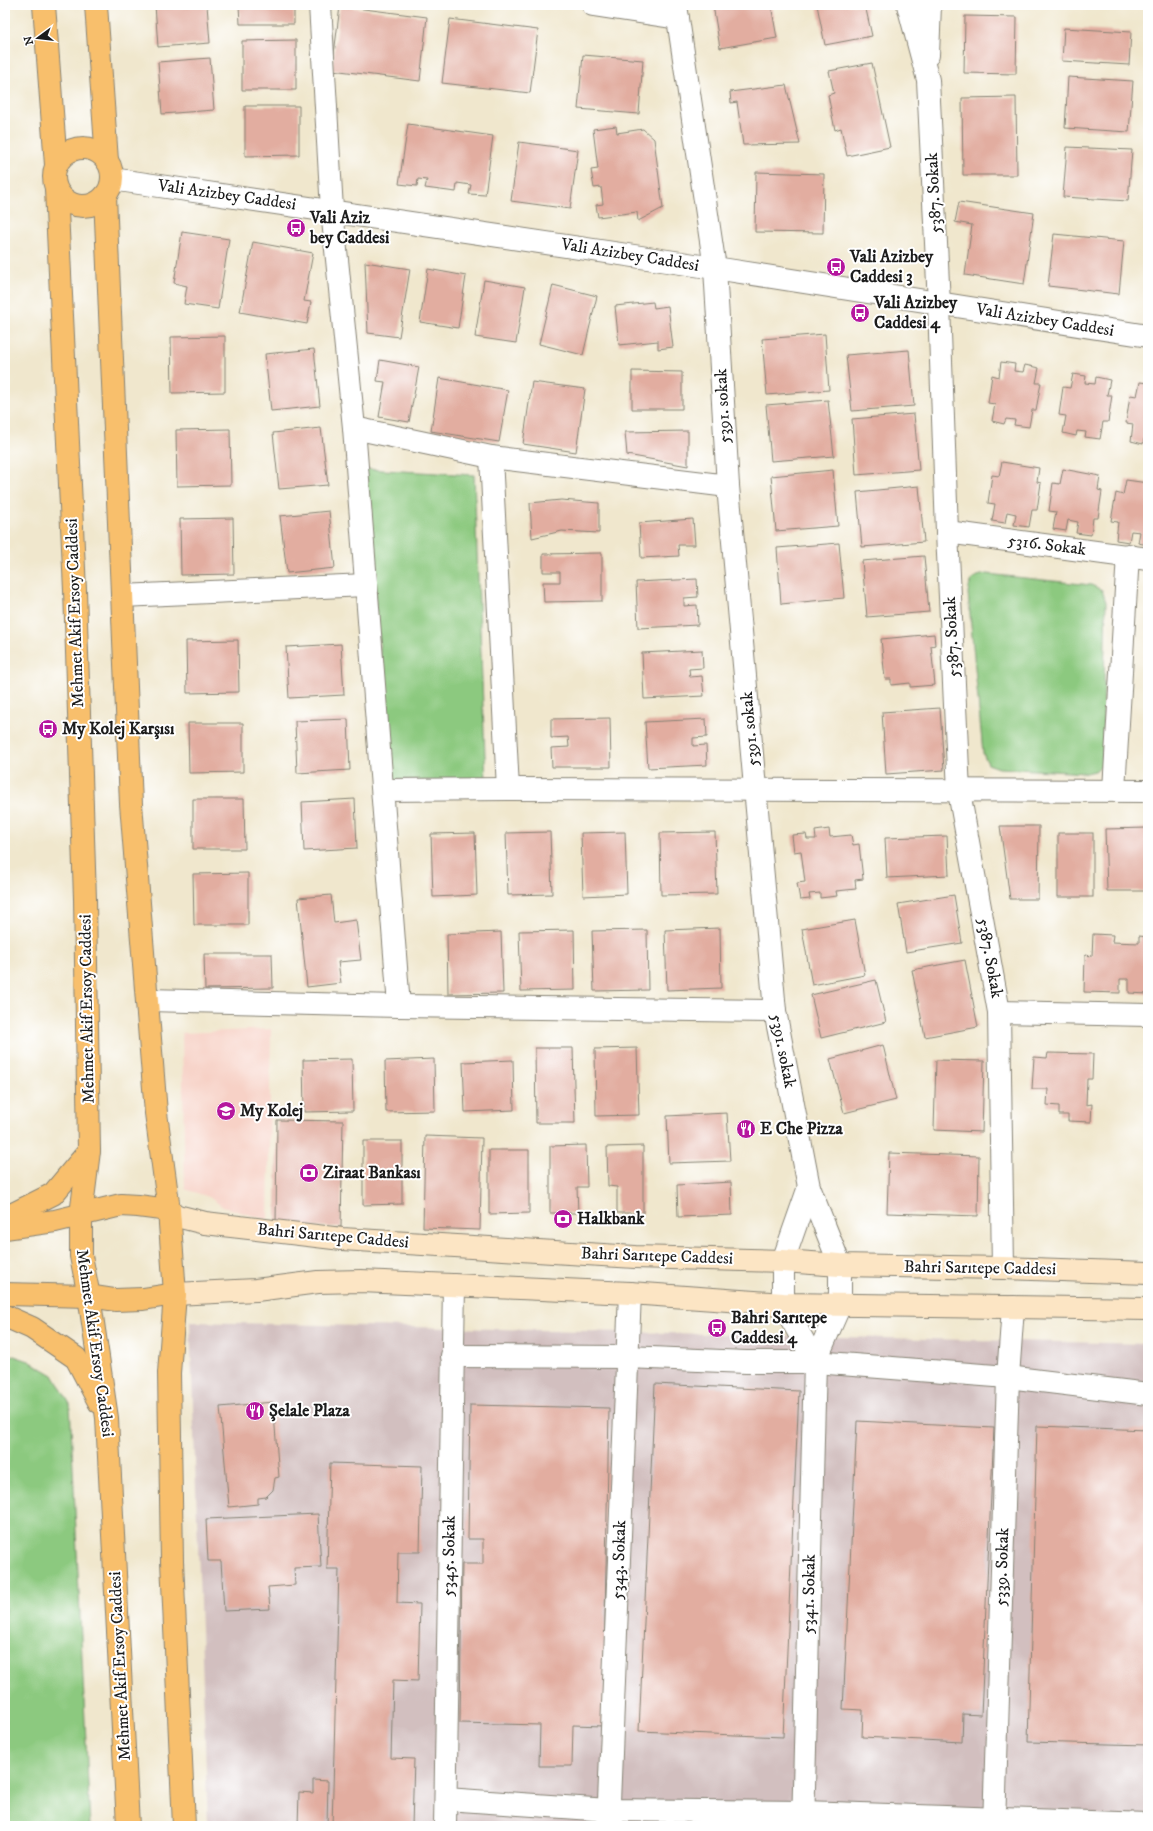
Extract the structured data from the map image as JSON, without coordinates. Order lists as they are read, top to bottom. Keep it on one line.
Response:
{"streets":{"main road":["Mehmet Akif Ersoy Caddesi","Bahri Sarıtepe Caddesi"],"street":["5387. Sokak","Vali Azizbey Caddesi","5391. sokak","5316. Sokak","5345. Sokak","5343. Sokak","5339. Sokak","5341. Sokak"]},"crossings":[["5387. Sokak","Vali Azizbey Caddesi"],["5387. Sokak","5316. Sokak"],["5387. Sokak","Bahri Sarıtepe Caddesi"],["Vali Azizbey Caddesi","5391. sokak"],["Vali Azizbey Caddesi","Mehmet Akif Ersoy Caddesi"],["5391. sokak","Bahri Sarıtepe Caddesi"]],"places":{"bus stop":["Vali Aziz bey Caddesi","Vali Azizbey Caddesi 3","Vali Azizbey Caddesi 4","My Kolej Karşısı","Bahri Sarıtepe Caddesi 4"],"school or university":["My Kolej"],"restaurant":["E Che Pizza","Şelale Plaza"],"bank":["Ziraat Bankası","Halkbank"]},"north":"left"}
